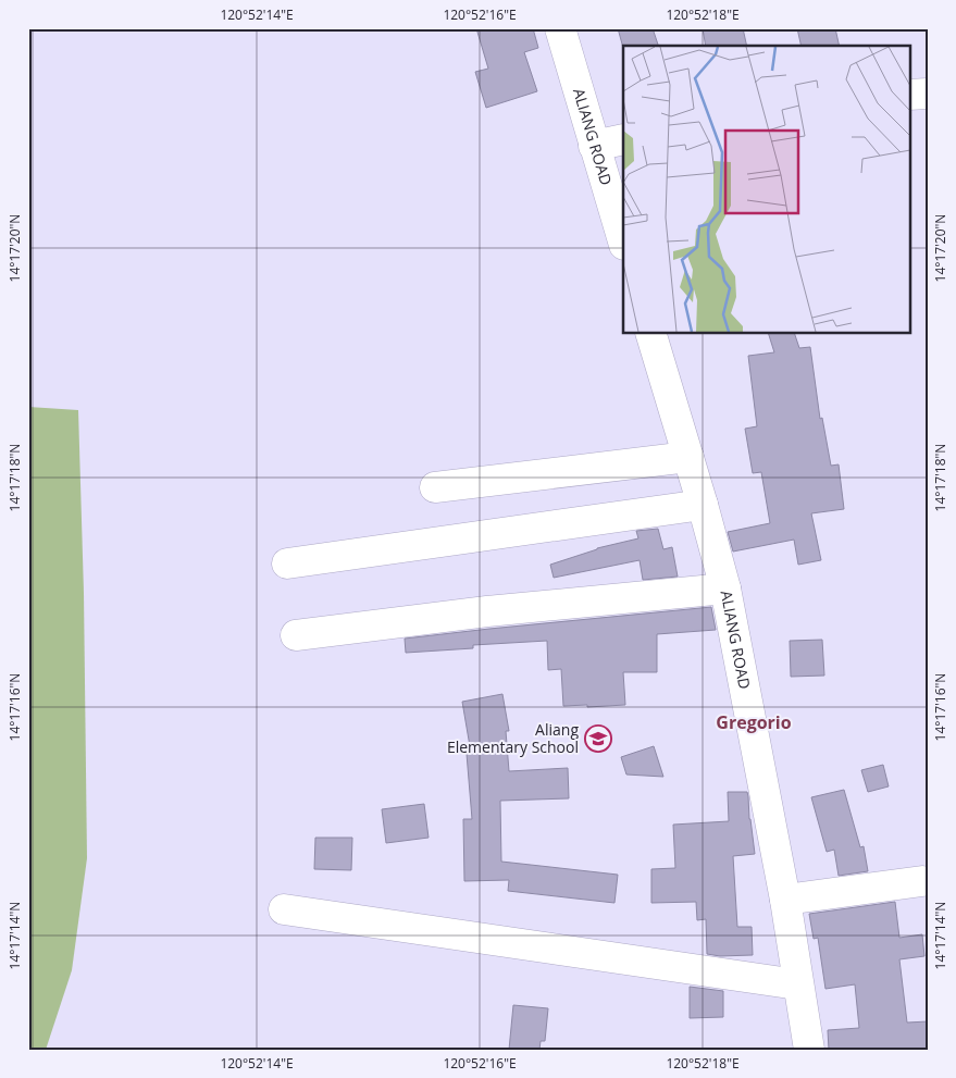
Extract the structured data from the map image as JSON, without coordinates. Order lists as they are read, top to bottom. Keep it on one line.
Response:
{"streets":{"street":["ALIANG ROAD"]},"districts":["Gregorio"],"places":{"school or university":["Aliang Elementary School"]},"coordinates":["120°52'14\"E","120°52'16\"E","120°52'18\"E","14°17'20\"N","14°17'18\"N","14°17'16\"N","14°17'14\"N"]}
